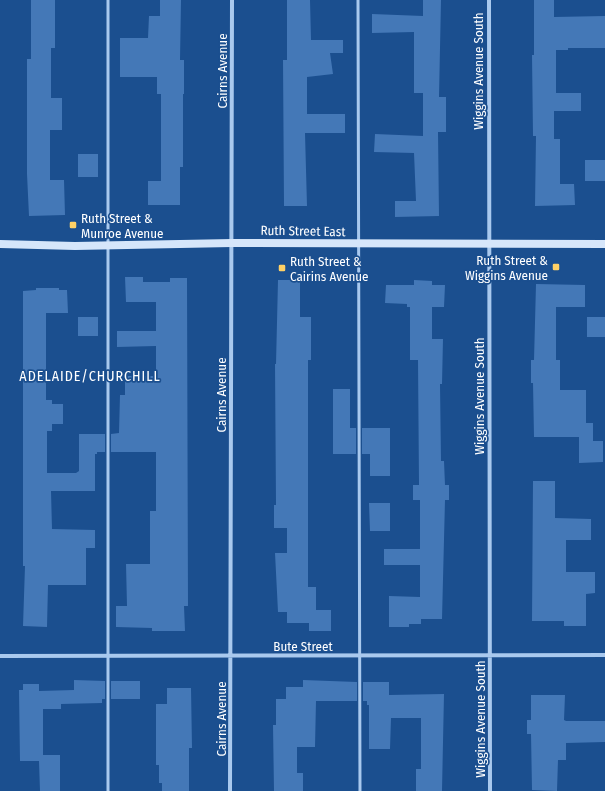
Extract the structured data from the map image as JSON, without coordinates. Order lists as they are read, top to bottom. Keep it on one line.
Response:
{"streets":{"street":["Cairns Avenue","Wiggins Avenue South","Ruth Street East","Bute Street"]},"crossings":[["Cairns Avenue","Ruth Street East"],["Cairns Avenue","Bute Street"],["Wiggins Avenue South","Ruth Street East"],["Wiggins Avenue South","Bute Street"]],"districts":["ADELAIDE/CHURCHILL"],"places":{"transit":["Ruth Street & Munroe Avenue","Ruth Street & Wiggins Avenue","Ruth Street & Cairins Avenue"]}}
